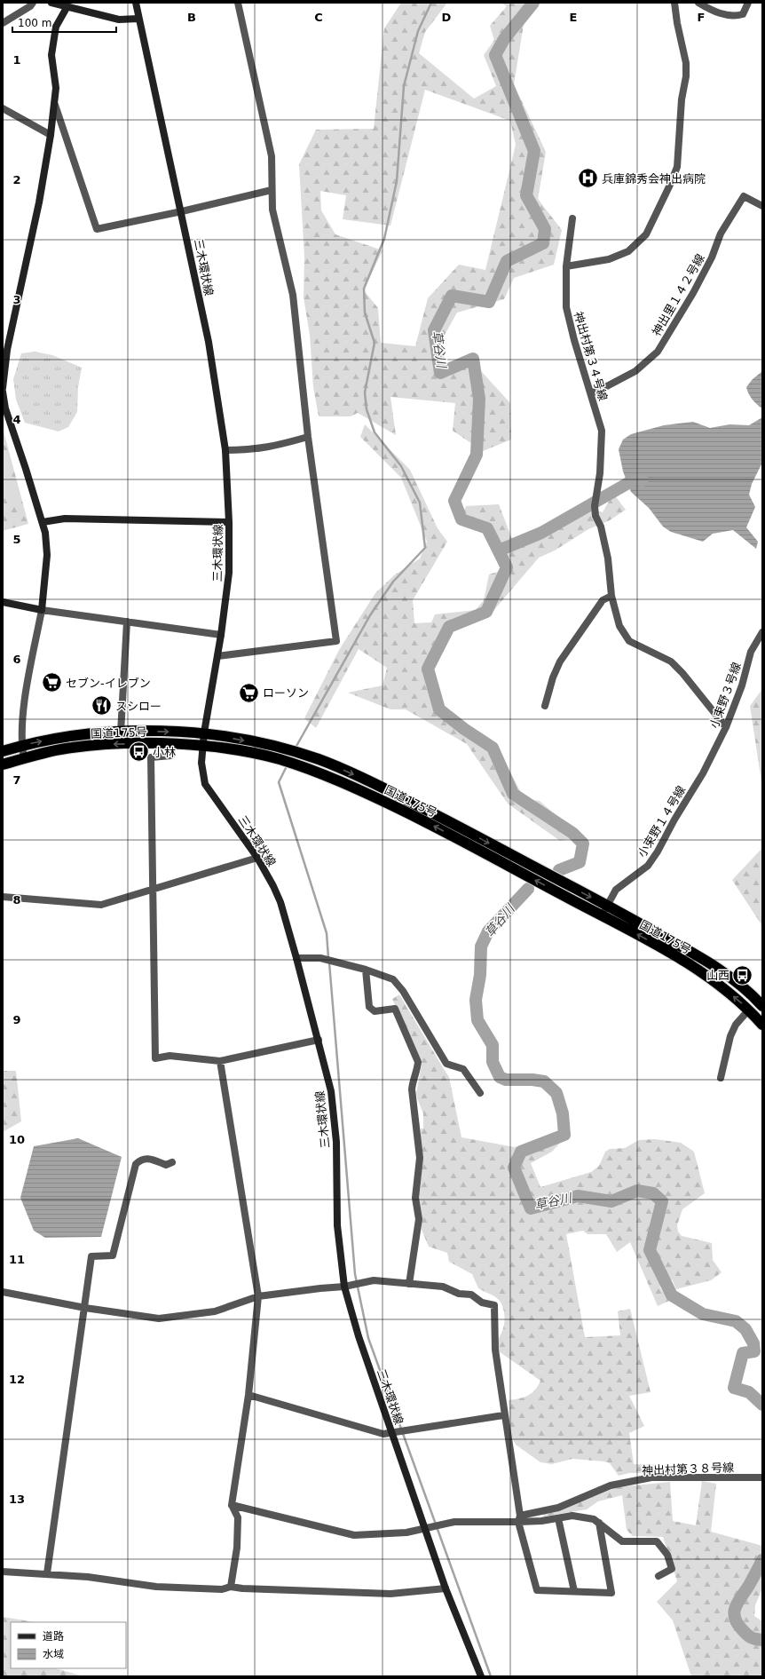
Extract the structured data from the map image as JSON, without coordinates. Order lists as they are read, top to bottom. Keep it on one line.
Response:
{"streets":{"highway":["国道175号"],"main road":["三木環状線"],"street":["神出里１４２号線","神出村第３４号線","小束野３号線","小束野１４号線","神出村第３８号線"]},"crossings":[["三木環状線","国道175号"],["神出里１４２号線","神出村第３４号線"],["神出村第３４号線","小束野３号線"],["小束野３号線","小束野１４号線"],["国道175号","小束野１４号線"]],"water":["草谷川"],"places":{"hospital":["兵庫錦秀会神出病院"],"supermarket":["セブン-イレブン","ローソン"],"restaurant":["スシロー"],"bus stop":["小林","山西"]},"legend":["道路","水域"],"scale_bar":"100 m","grid":{"columns":["B","C","D","E","F"],"rows":["1","2","3","4","5","6","7","8","9","10","11","12","13"]}}
